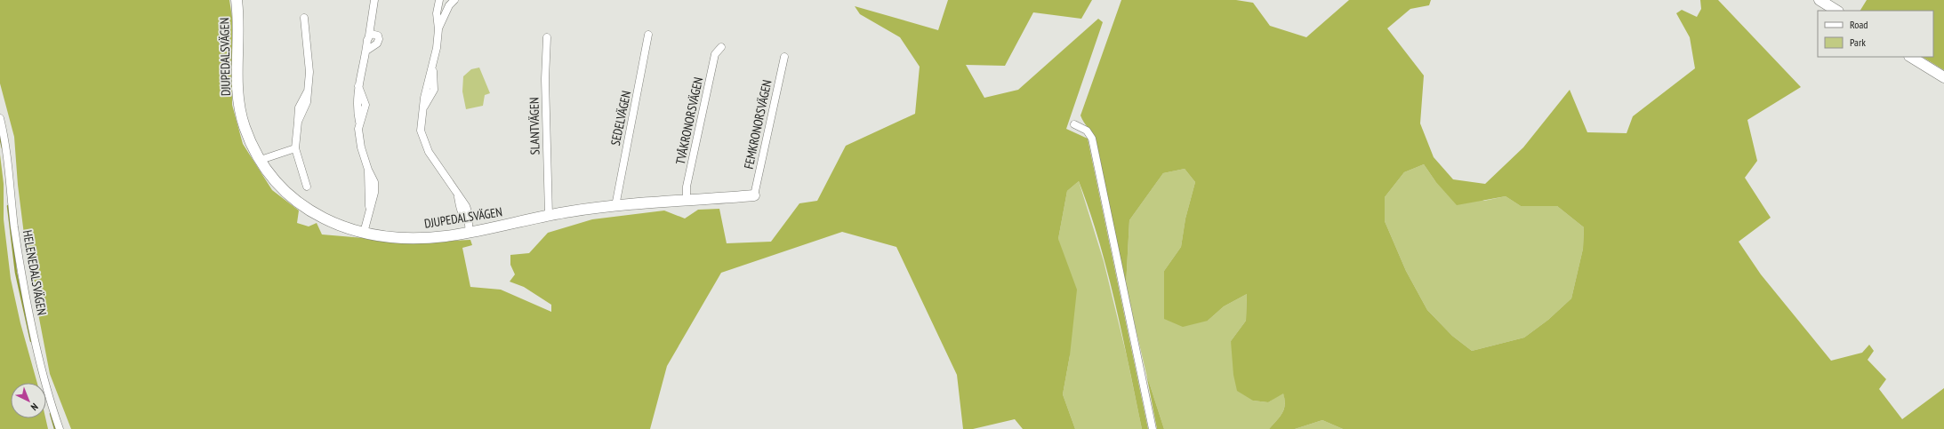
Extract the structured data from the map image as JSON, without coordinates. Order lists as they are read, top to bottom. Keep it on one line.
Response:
{"streets":{"street":["DJUPEDALSVÄGEN","SEDELVÄGEN","TVÅKRONORSVÄGEN","FEMKRONORSVÄGEN","SLANTVÄGEN","HELENEDALSVÄGEN"]},"crossings":[["DJUPEDALSVÄGEN","SEDELVÄGEN"],["DJUPEDALSVÄGEN","TVÅKRONORSVÄGEN"],["DJUPEDALSVÄGEN","FEMKRONORSVÄGEN"],["DJUPEDALSVÄGEN","SLANTVÄGEN"]],"legend":["Road","Park"],"north":"bottom right"}
